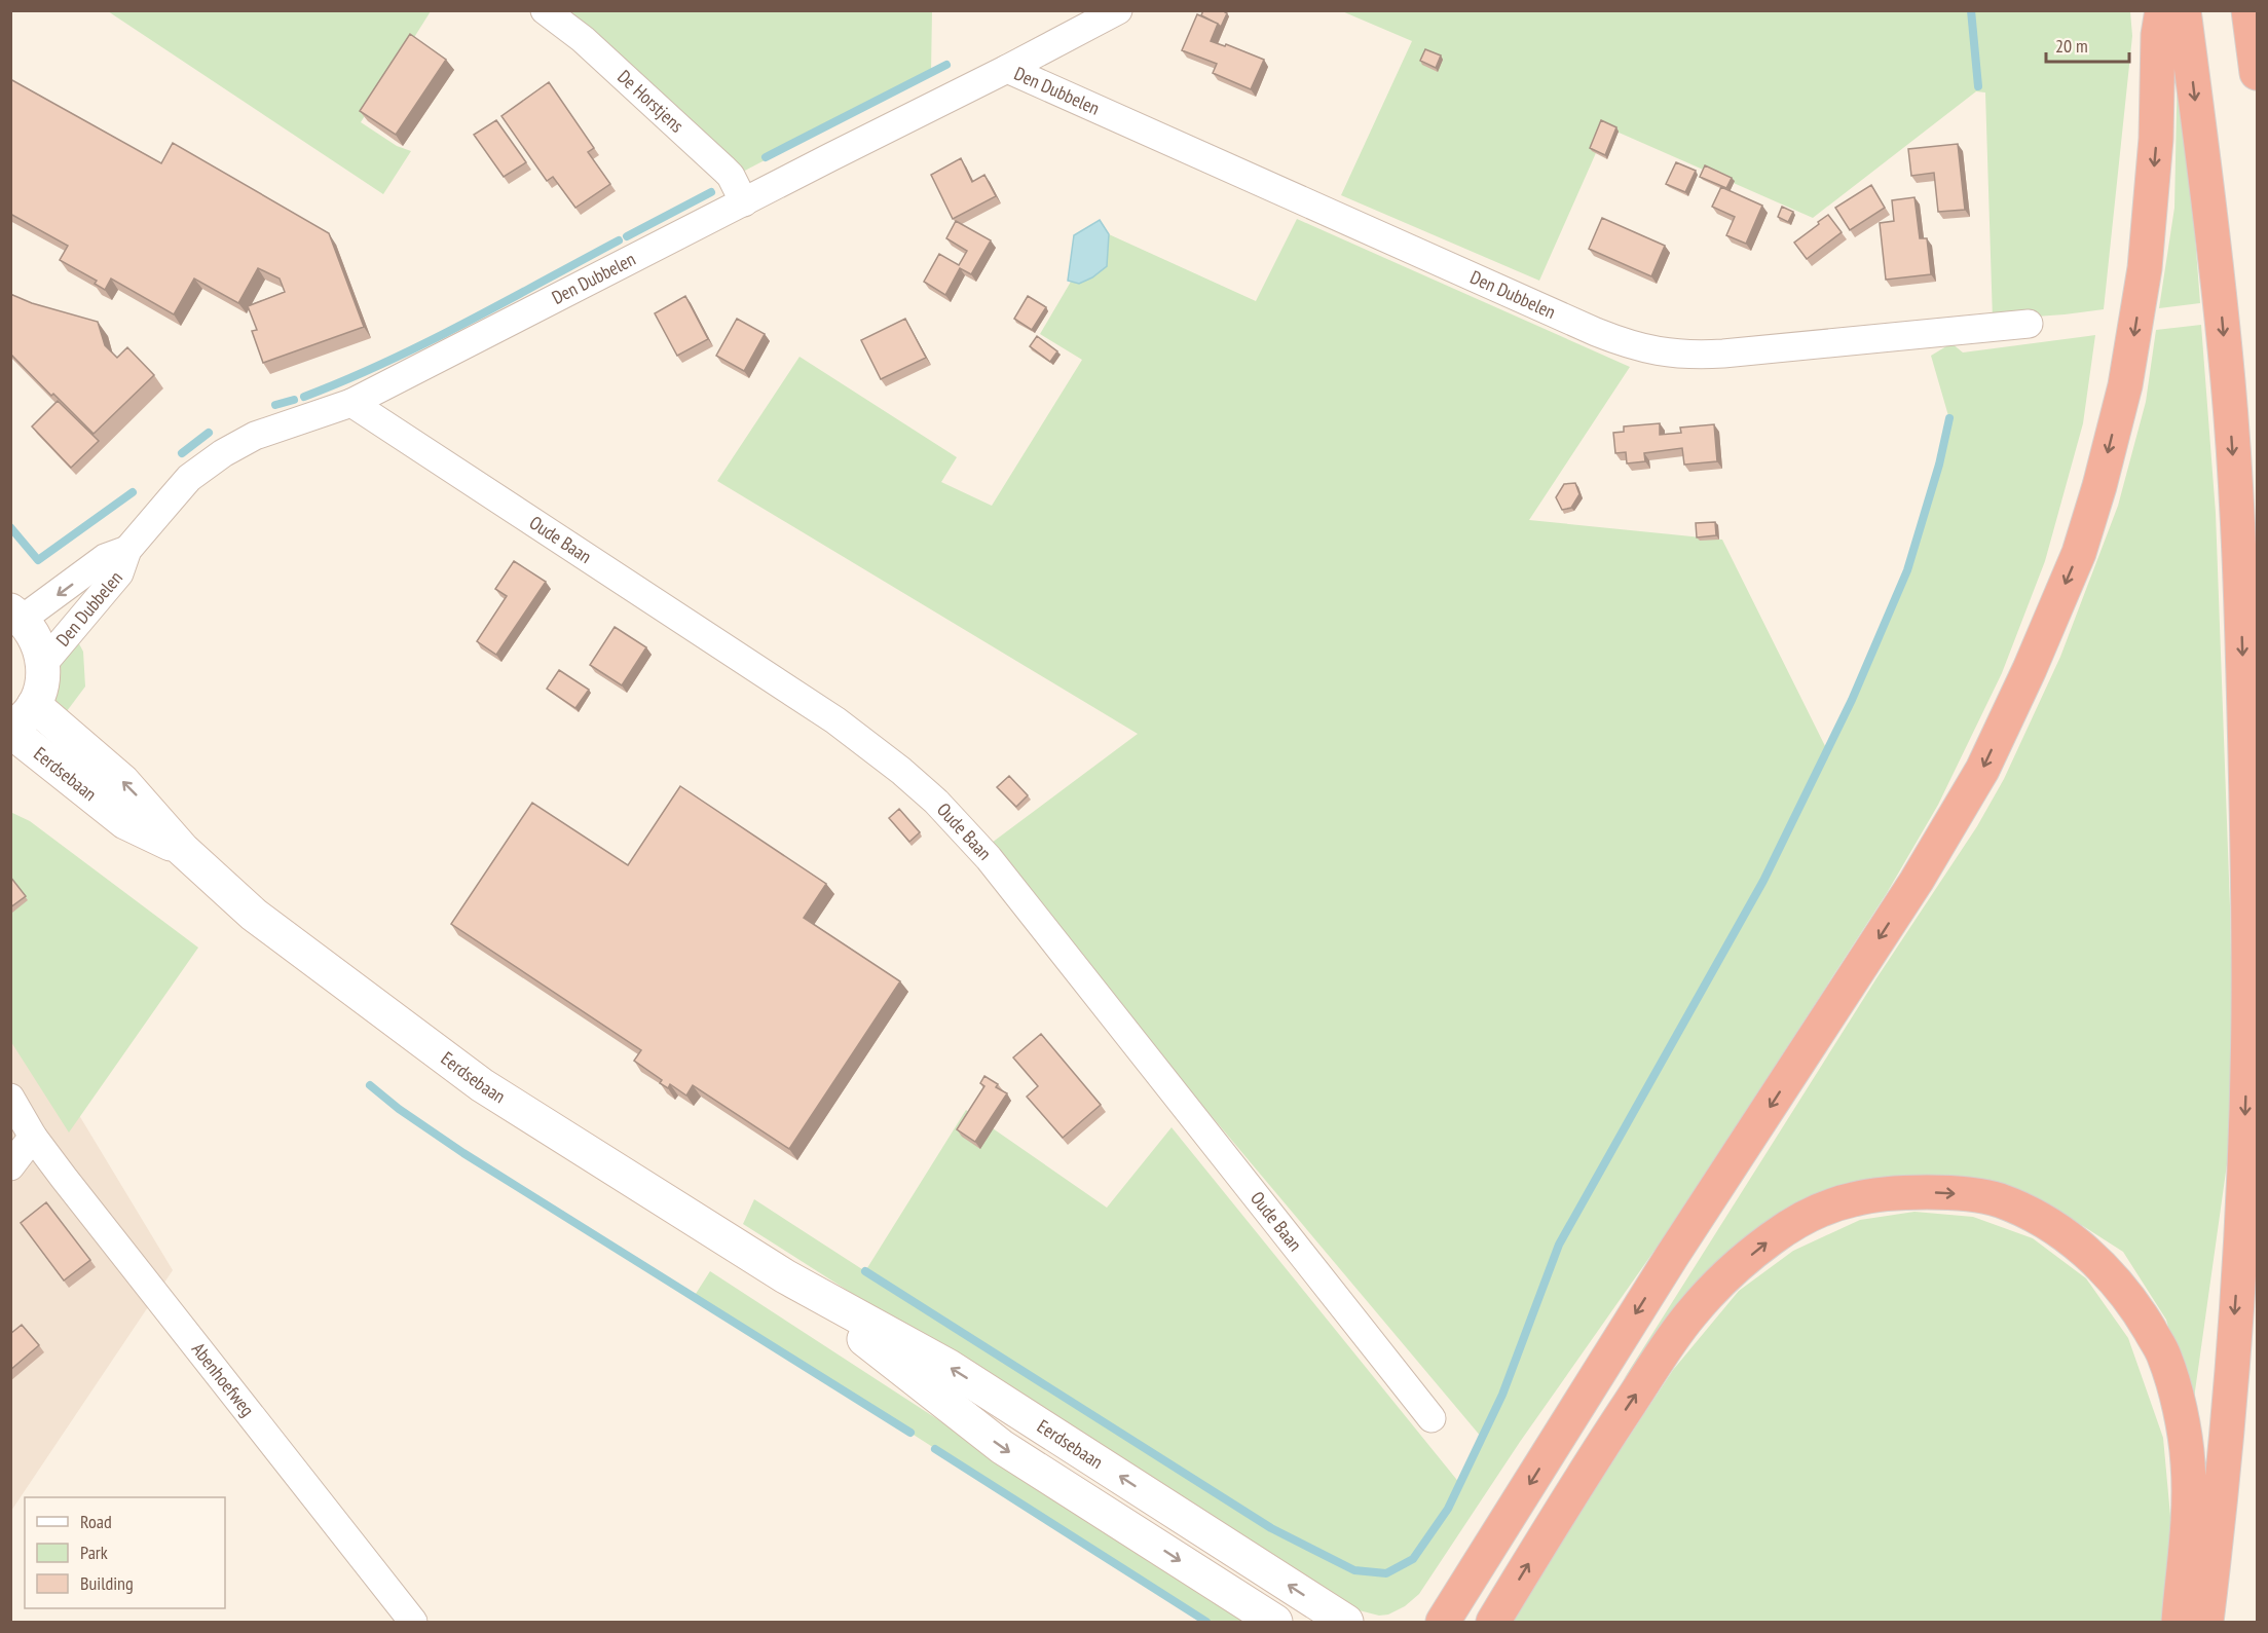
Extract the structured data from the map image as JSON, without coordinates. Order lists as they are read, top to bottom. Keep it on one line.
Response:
{"streets":{"main road":["Eerdsebaan"],"street":["Den Dubbelen","De Horstjens","Oude Baan","Abenhoefweg"]},"crossings":[["Den Dubbelen","De Horstjens"],["Den Dubbelen","Oude Baan"]],"legend":["Road","Park","Building"],"scale_bar":"20 m"}
